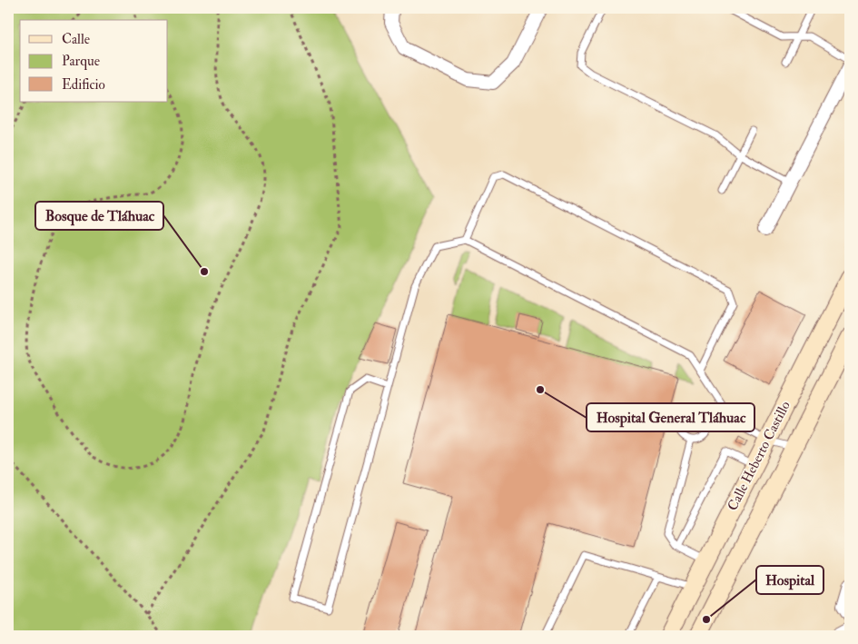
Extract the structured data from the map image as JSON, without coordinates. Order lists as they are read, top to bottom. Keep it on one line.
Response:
{"streets":{"main road":["Calle Heberto Castillo"]},"places":["Bosque de Tláhuac","Hospital General Tláhuac","Hospital"],"legend":["Calle","Parque","Edificio"]}
